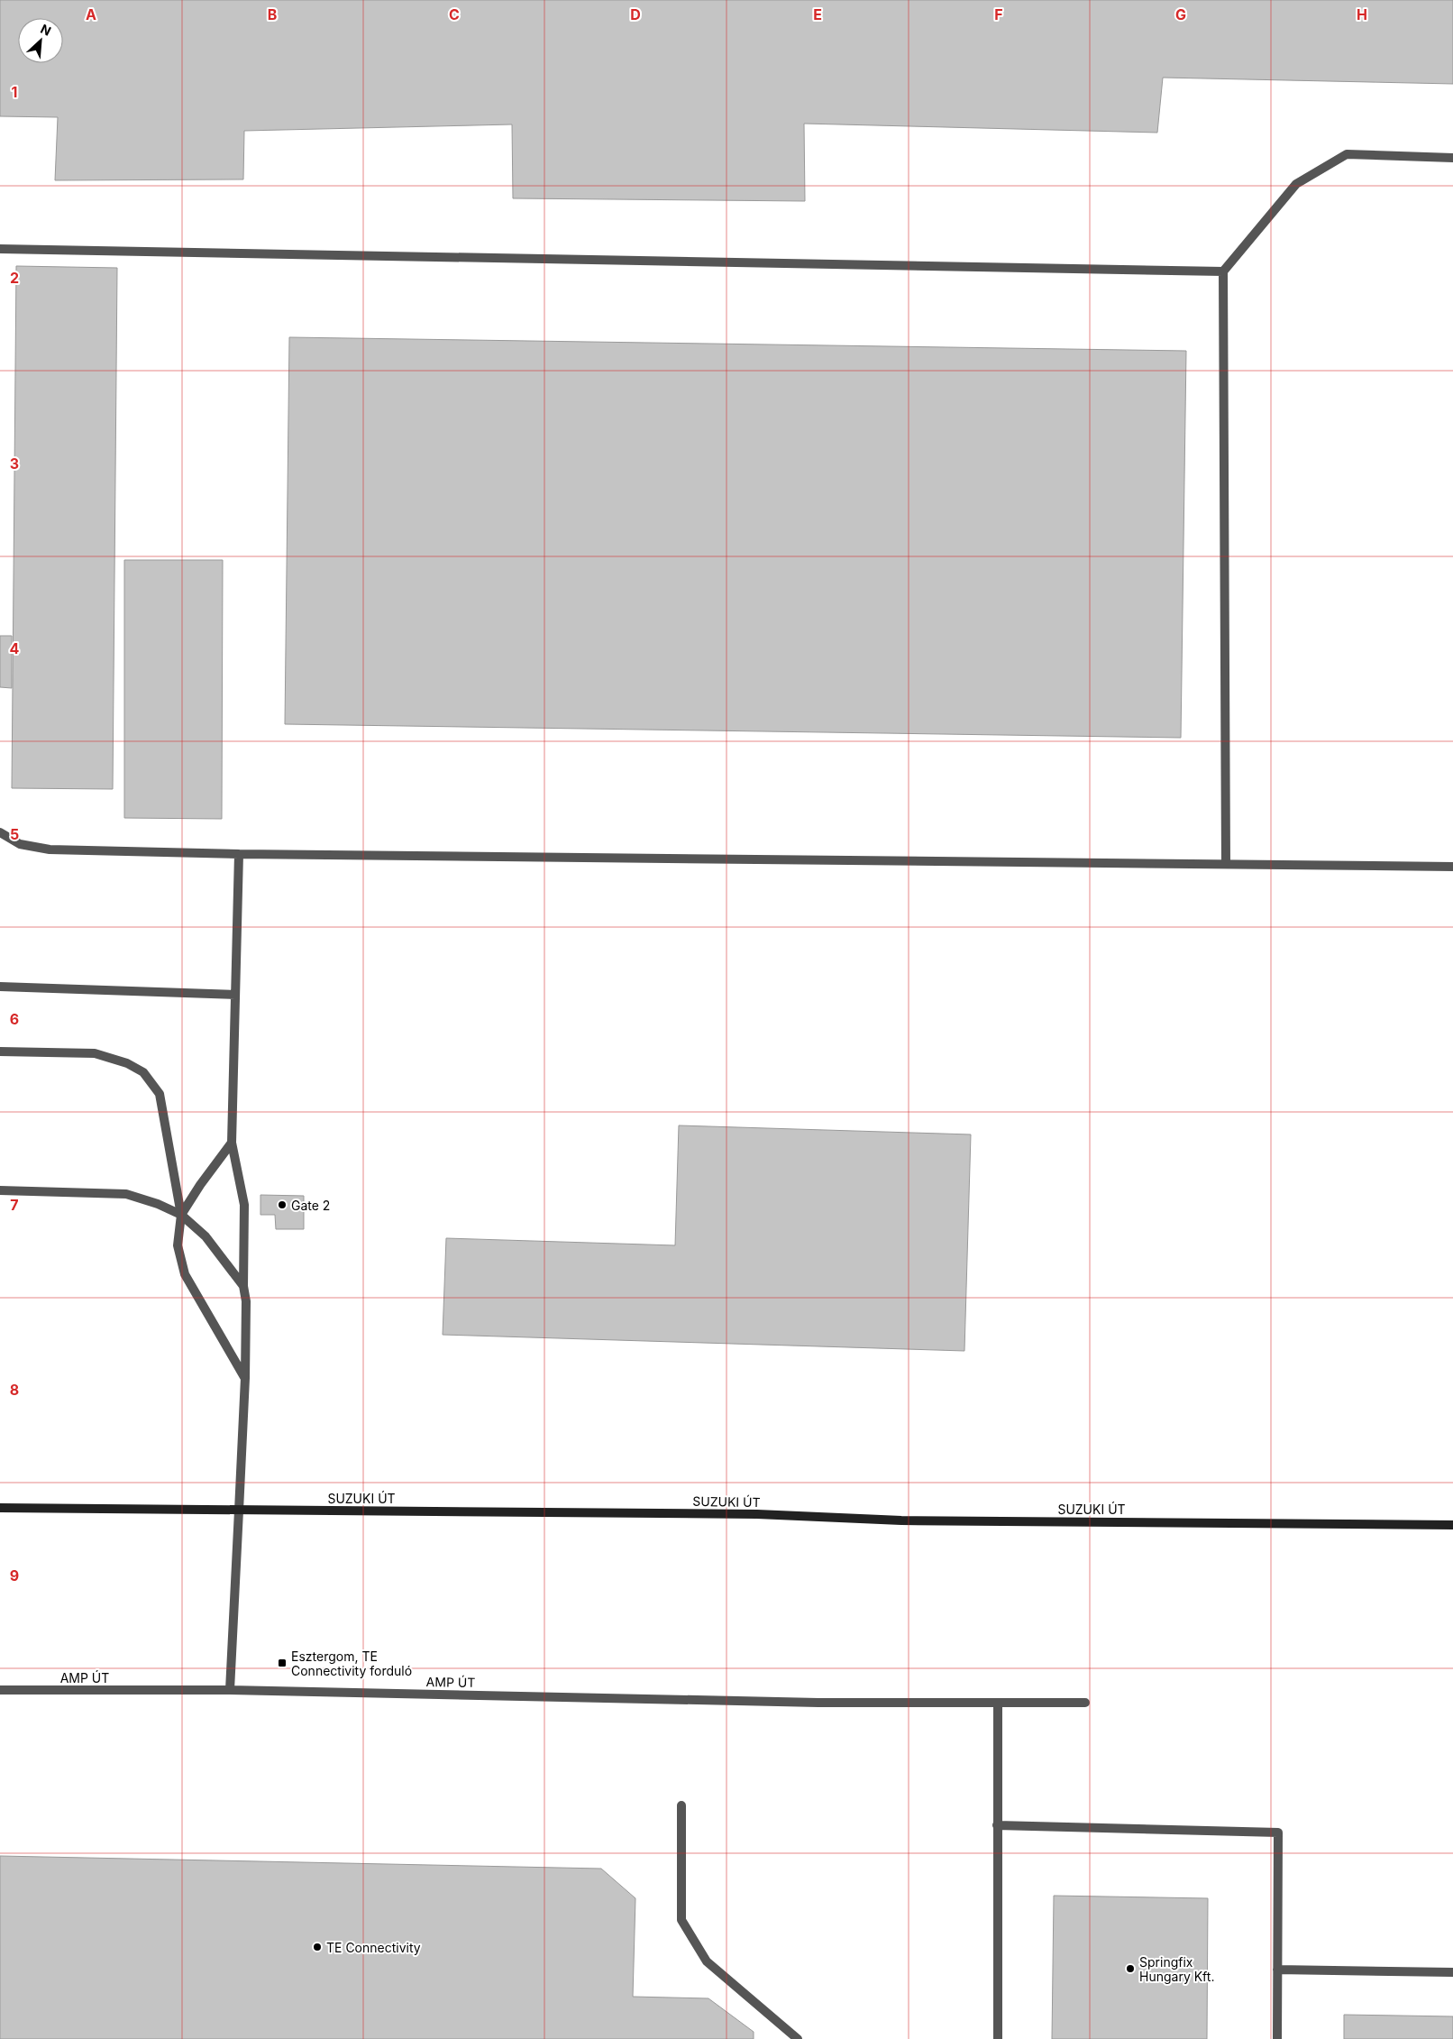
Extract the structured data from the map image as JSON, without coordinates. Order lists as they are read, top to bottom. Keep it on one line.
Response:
{"streets":{"main road":["SUZUKI ÚT"],"street":["AMP ÚT"]},"places":{"other":["Gate 2","TE Connectivity","Springfix Hungary Kft."],"transit":["Esztergom, TE Connectivity forduló"]},"north":"top right","grid":{"columns":["A","B","C","D","E","F","G","H"],"rows":["1","2","3","4","5","6","7","8","9"]}}
